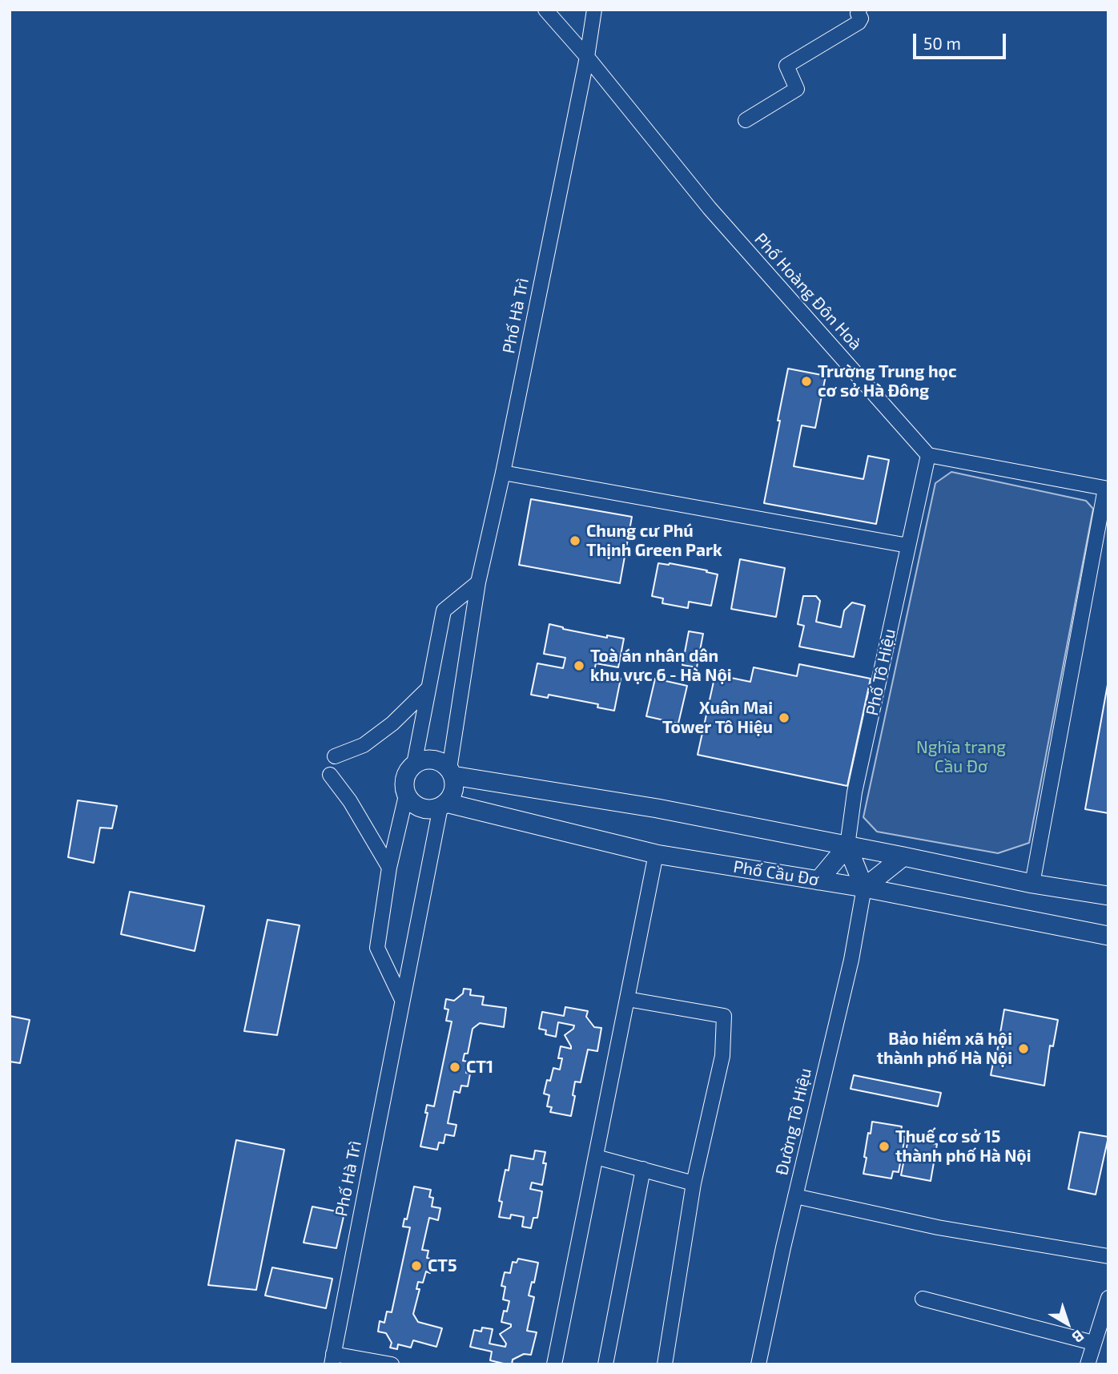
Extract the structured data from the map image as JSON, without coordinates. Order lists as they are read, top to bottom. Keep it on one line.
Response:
{"streets":{"main road":["Phố Tô Hiệu","Phố Cầu Đơ"],"street":["Phố Hoàng Đôn Hoà","Phố Hà Trì","Đường Tô Hiệu"]},"crossings":[["Phố Hoàng Đôn Hoà","Phố Hà Trì"],["Phố Hoàng Đôn Hoà","Phố Tô Hiệu"],["Phố Hà Trì","Phố Cầu Đơ"],["Phố Tô Hiệu","Phố Cầu Đơ"],["Phố Tô Hiệu","Đường Tô Hiệu"],["Phố Cầu Đơ","Đường Tô Hiệu"]],"parks":["Nghĩa trang Cầu Đơ"],"places":["Trường Trung học cơ sở Hà Đông","Chung cư Phú Thịnh Green Park","Toà án nhân dân khu vực 6 - Hà Nội","Xuân Mai Tower Tô Hiệu","Bảo hiểm xã hội thành phố Hà Nội","CT1","Thuế cơ sở 15 thành phố Hà Nội","CT5"],"scale_bar":"50 m","north":"bottom right"}
